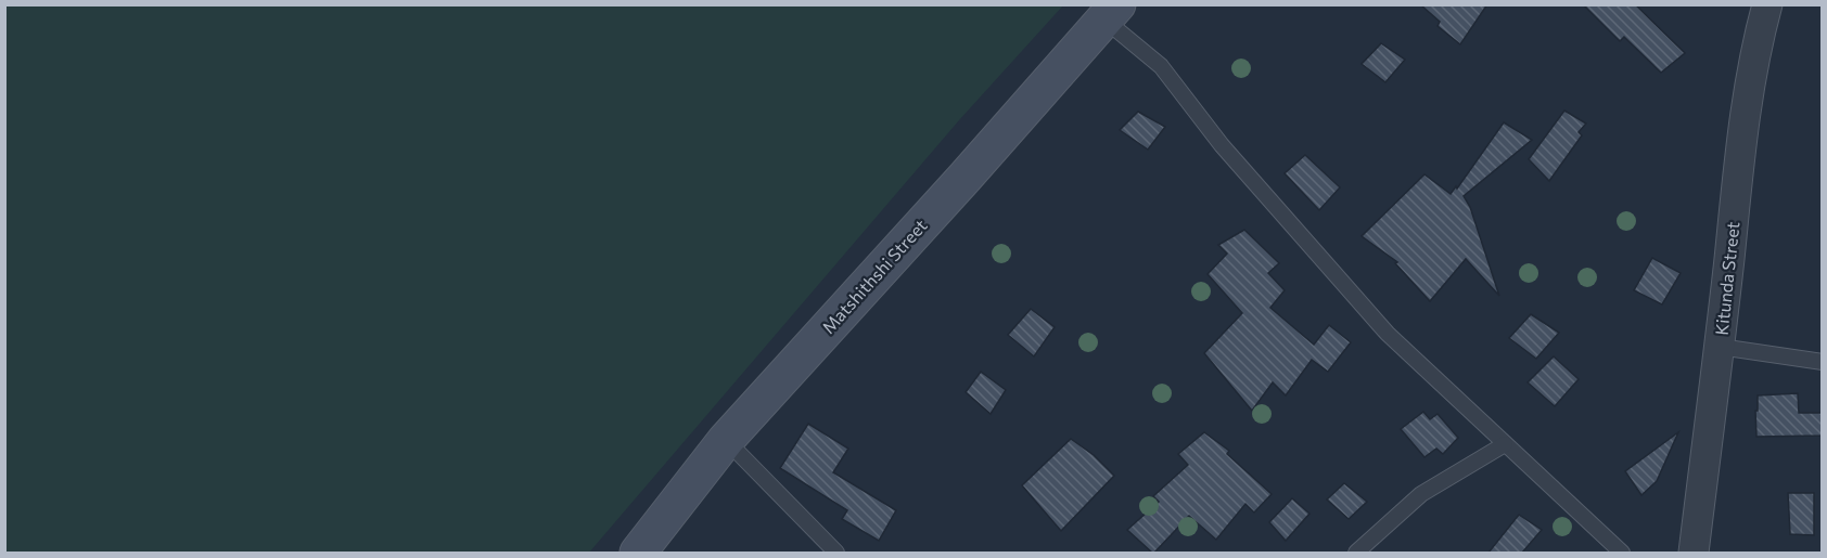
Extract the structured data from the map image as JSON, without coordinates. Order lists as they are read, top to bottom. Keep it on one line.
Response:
{"streets":{"main road":["Matshithshi Street"],"street":["Kitunda Street"]}}
